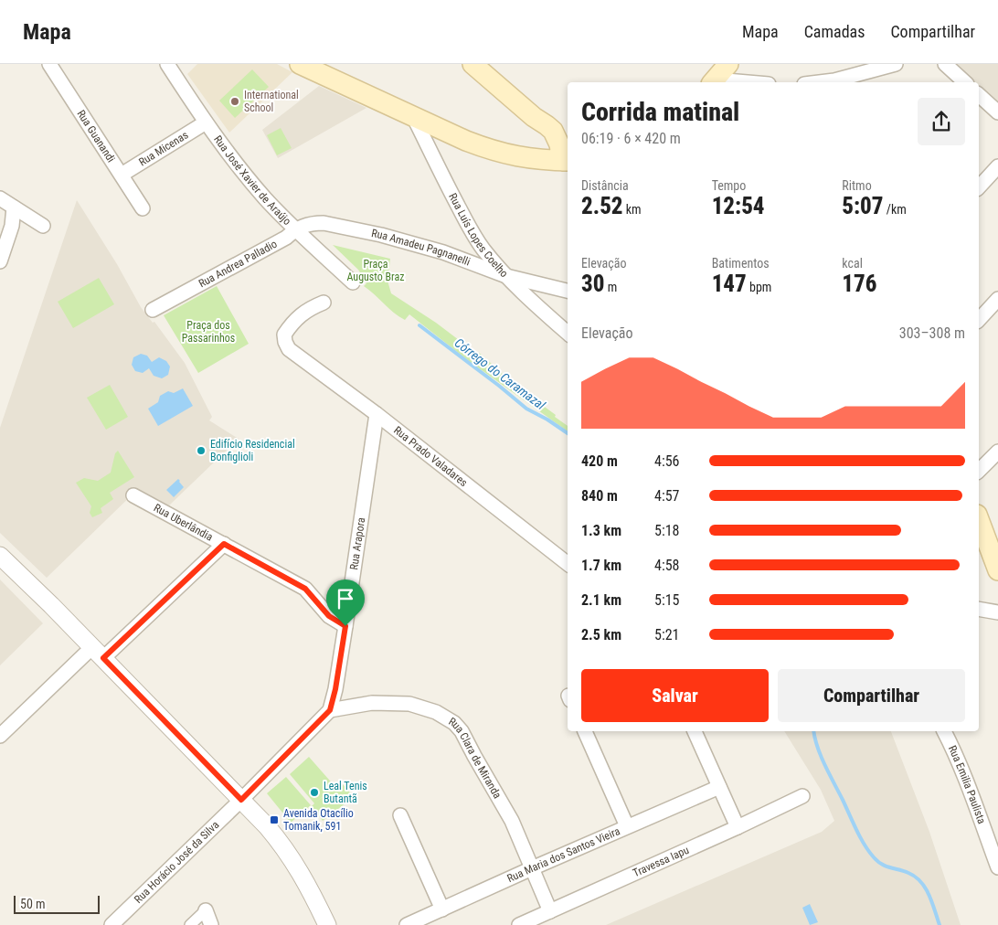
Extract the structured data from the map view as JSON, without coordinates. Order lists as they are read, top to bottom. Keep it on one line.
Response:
{"streets":{"street":["Rua Guanandi","Rua Micenas","Rua José Xavier de Araújo","Rua Luís Lopes Coelho","Rua Amadeu Pagnanelli","Rua Andrea Palladio","Rua Prado Valadares","Rua Uberlândia","Rua Arapora","Rua Clara de Miranda","Rua Emilia Paulista","Rua Maria dos Santos Vieira","Travessa Iapu","Rua Horácio José da Silva"]},"crossings":[["Rua Guanandi","Rua Micenas"],["Rua Micenas","Rua José Xavier de Araújo"],["Rua José Xavier de Araújo","Rua Andrea Palladio"],["Rua Luís Lopes Coelho","Rua Amadeu Pagnanelli"],["Rua Amadeu Pagnanelli","Rua Andrea Palladio"],["Rua Prado Valadares","Rua Arapora"],["Rua Uberlândia","Rua Arapora"],["Rua Arapora","Rua Clara de Miranda"],["Rua Clara de Miranda","Rua Maria dos Santos Vieira"],["Rua Clara de Miranda","Travessa Iapu"]],"water":["Córrego do Caramazal"],"parks":["Praça Augusto Braz","Praça dos Passarinhos"],"places":{"other":["International School","Edifício Residencial Bonfiglioli","Leal Tenis Butantã"],"transit":["Avenida Otacílio Tomanik, 591"]},"scale_bar":"50 m","page":{"header":"Mapa","nav":["Mapa","Camadas","Compartilhar"],"heading":["Corrida matinal","06:19 · 6 × 420 m"],"stats":[["Distância","2.52 km"],["Tempo","12:54"],["Ritmo","5:07 /km"],["Elevação","30 m"],["Batimentos","147 bpm"],["kcal","176"]],"chart":["Elevação","303–308 m"],"list":[{"name":"420 m","note":"4:56"},{"name":"840 m","note":"4:57"},{"name":"1.3 km","note":"5:18"},{"name":"1.7 km","note":"4:58"},{"name":"2.1 km","note":"5:15"},{"name":"2.5 km","note":"5:21"}],"buttons":["Salvar","Compartilhar"],"scale":"50 m"}}
